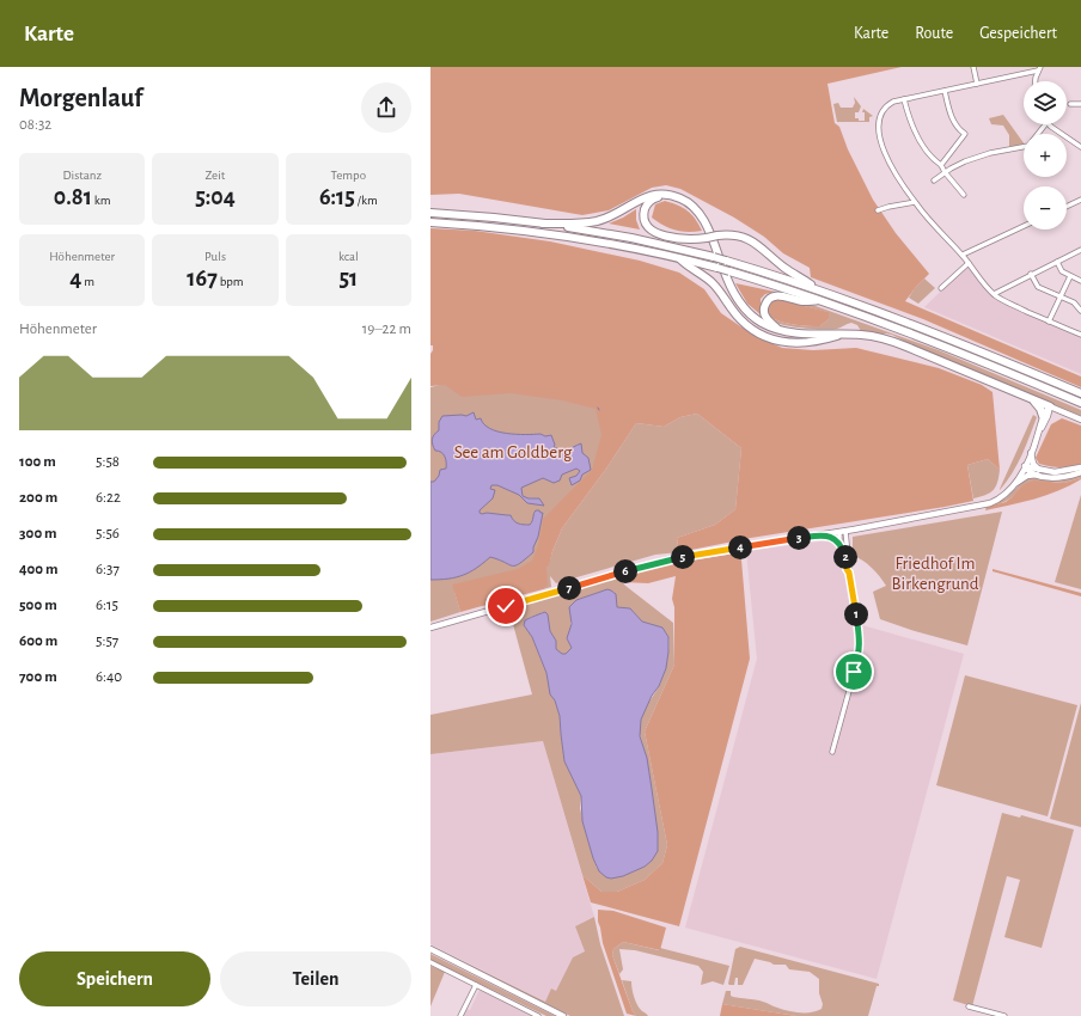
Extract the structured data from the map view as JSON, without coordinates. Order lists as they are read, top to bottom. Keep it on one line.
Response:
{"parks":["See am Goldberg","Friedhof Im Birkengrund"],"page":{"header":"Karte","nav":["Karte","Route","Gespeichert"],"heading":["Morgenlauf","08:32"],"map_buttons":["+","−"],"stats":[["Distanz","0.81 km"],["Zeit","5:04"],["Tempo","6:15 /km"],["Höhenmeter","4 m"],["Puls","167 bpm"],["kcal","51"]],"chart":["Höhenmeter","19–22 m"],"list":[{"name":"100 m","note":"5:58"},{"name":"200 m","note":"6:22"},{"name":"300 m","note":"5:56"},{"name":"400 m","note":"6:37"},{"name":"500 m","note":"6:15"},{"name":"600 m","note":"5:57"},{"name":"700 m","note":"6:40"}],"pins":["3","4","2","5","6","7","1"],"buttons":["Speichern","Teilen"]}}
